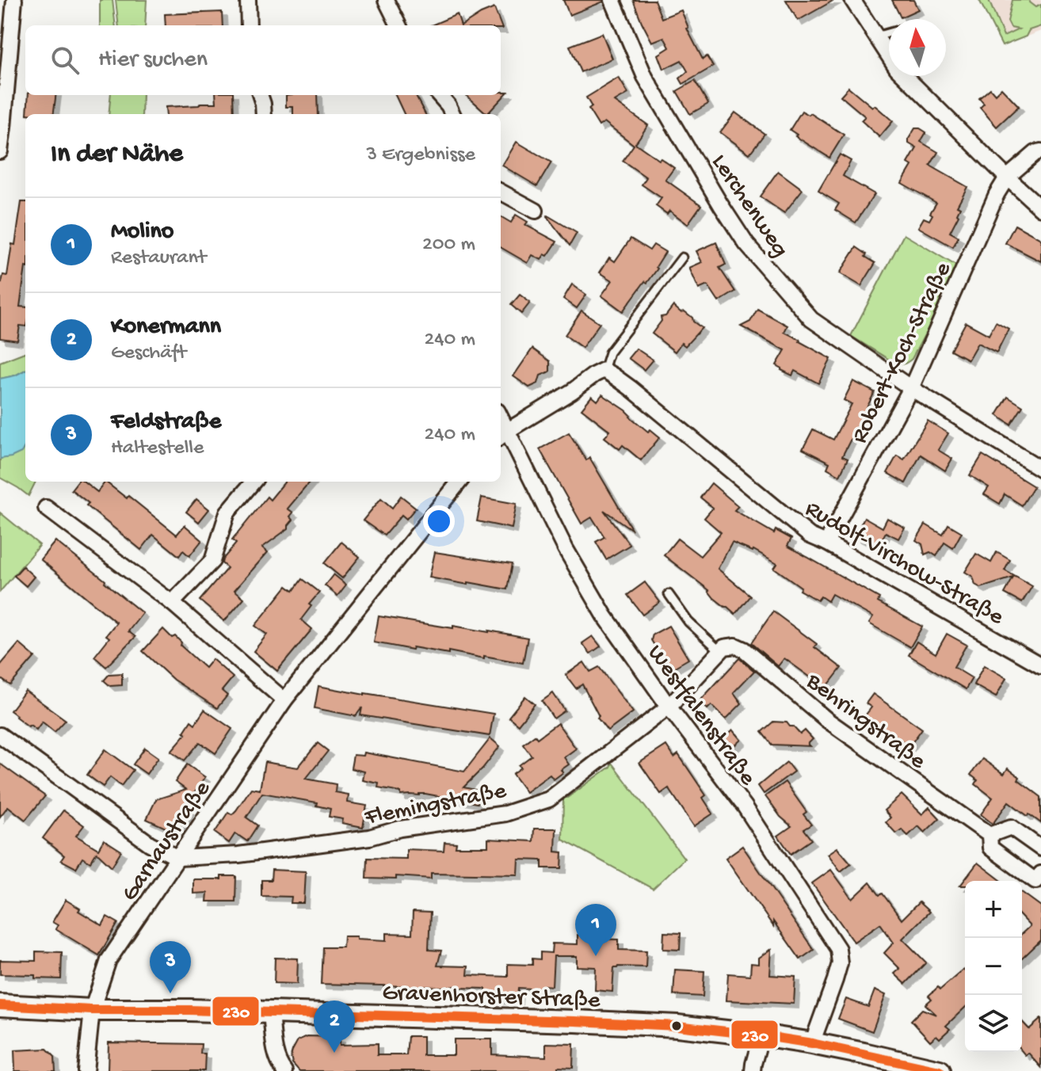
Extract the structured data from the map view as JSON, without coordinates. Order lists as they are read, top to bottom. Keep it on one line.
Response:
{"streets":{"main road":["Gravenhorster Straße"],"street":["Lerchenweg","Robert-Koch-Straße","Rudolf-Virchow-Straße","Westfalenstraße","Behringstraße","Flemingstraße","Garnaustraße"]},"crossings":[["Lerchenweg","Robert-Koch-Straße"],["Robert-Koch-Straße","Rudolf-Virchow-Straße"],["Westfalenstraße","Flemingstraße"],["Westfalenstraße","Gravenhorster Straße"],["Flemingstraße","Garnaustraße"],["Garnaustraße","Gravenhorster Straße"]],"lines":["transit line 230"],"north":"top","page":{"search":"Hier suchen","heading":["In der Nähe","3 Ergebnisse"],"list":[{"mark":"1","name":"Molino","note":"Restaurant","value":"200 m"},{"mark":"2","name":"Konermann","note":"Geschäft","value":"240 m"},{"mark":"3","name":"Feldstraße","note":"Haltestelle","value":"240 m"}],"map_buttons":["+","−"],"pins":["1","3","2"]}}
